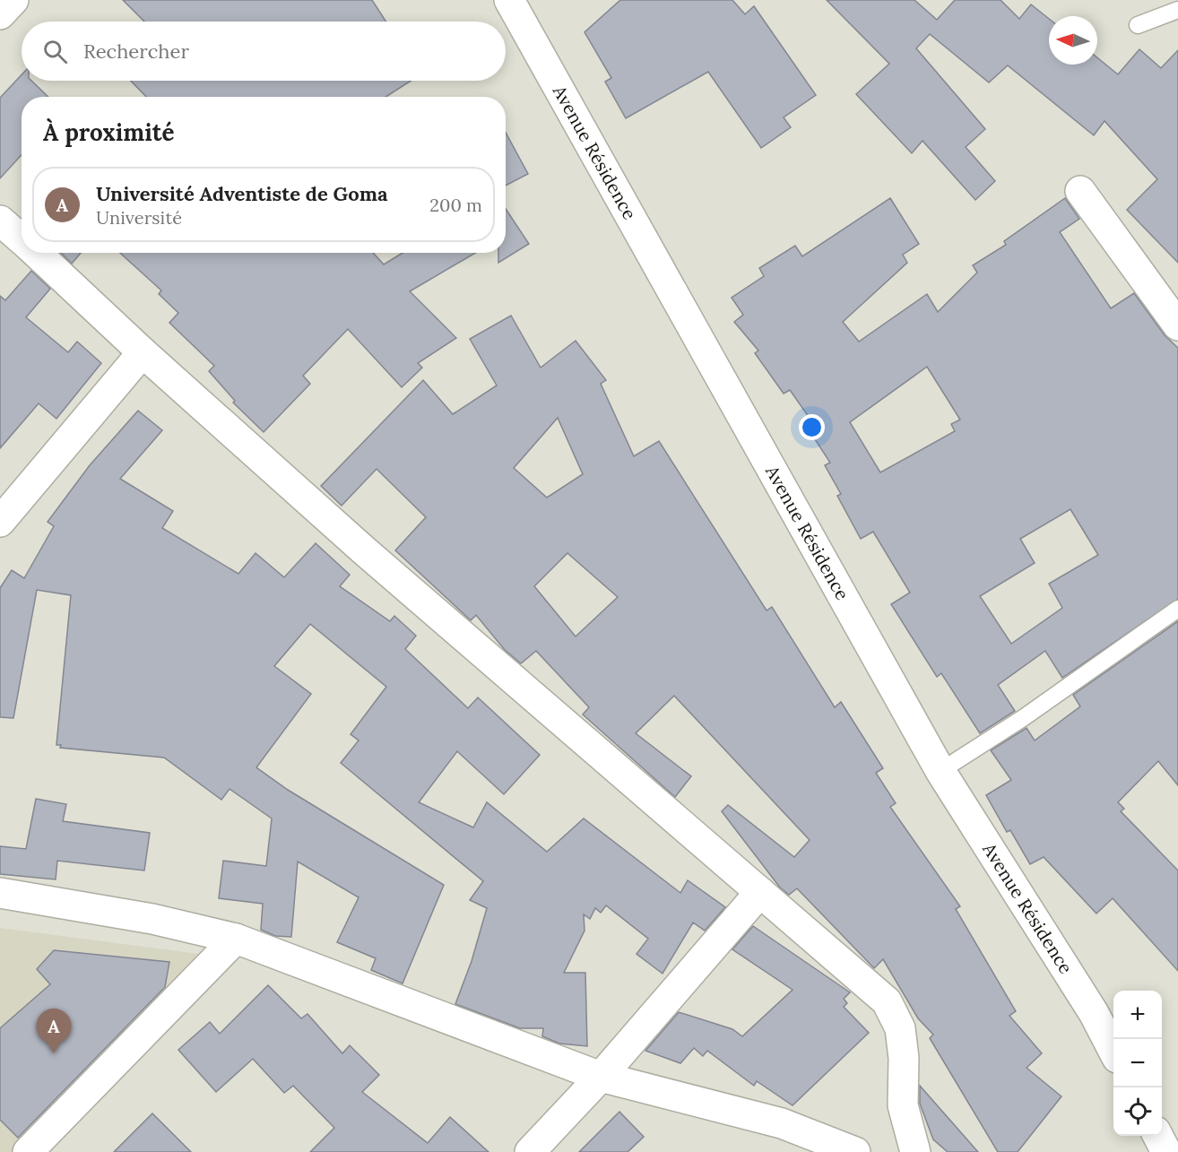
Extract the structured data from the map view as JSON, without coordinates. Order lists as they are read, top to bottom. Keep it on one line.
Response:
{"streets":{"street":["Avenue Résidence"]},"north":"left","page":{"search":"Rechercher","heading":"À proximité","list":[{"mark":"A","name":"Université Adventiste de Goma","note":"Université","value":"200 m"}],"map_buttons":["+","−"],"pins":"A"}}
